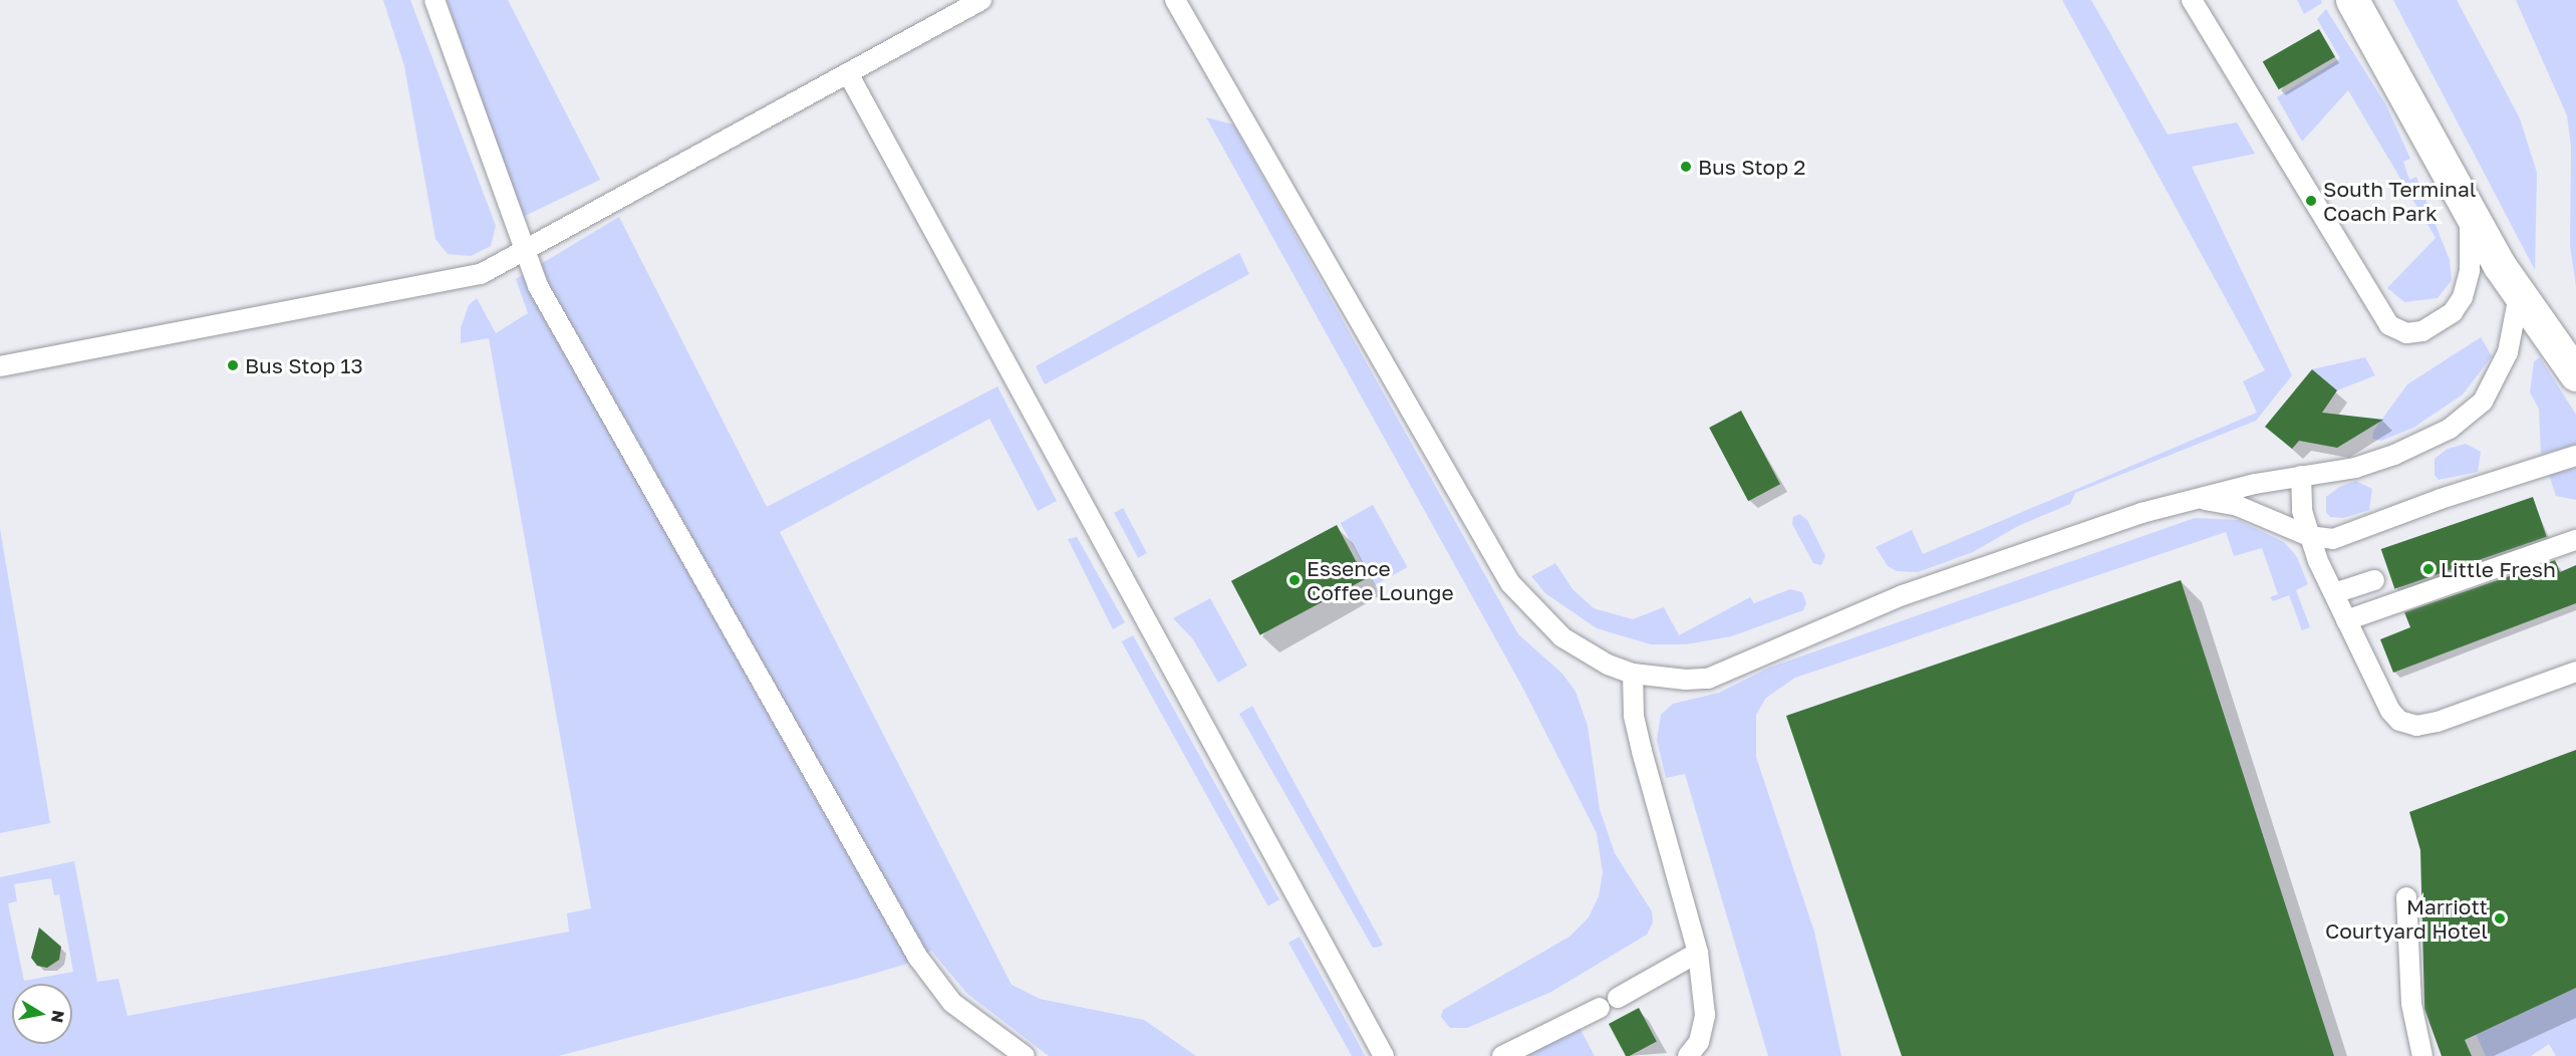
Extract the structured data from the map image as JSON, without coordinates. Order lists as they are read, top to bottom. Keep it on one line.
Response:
{"places":["Bus Stop 2","South Terminal Coach Park","Bus Stop 13","Little Fresh","Essence Coffee Lounge","Marriott Courtyard Hotel"],"north":"right"}
